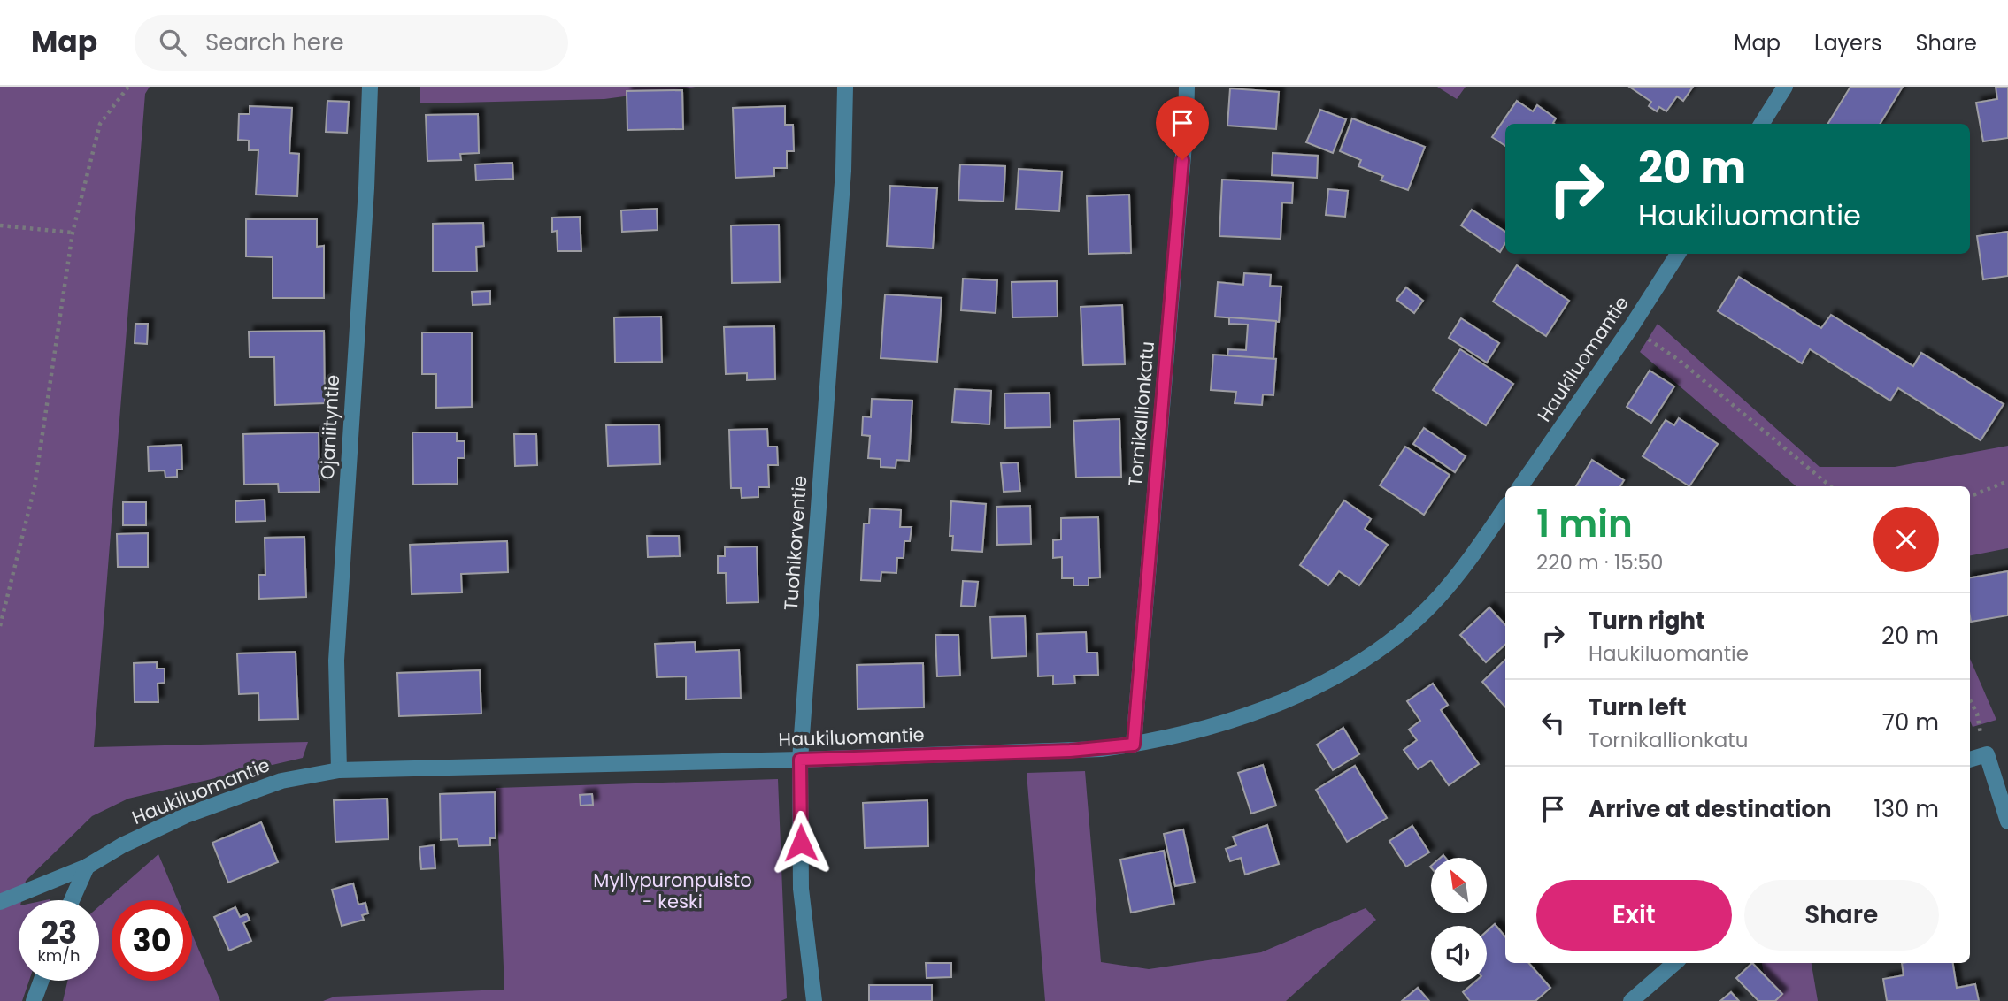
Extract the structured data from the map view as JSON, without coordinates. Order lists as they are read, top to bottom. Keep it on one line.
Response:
{"streets":{"street":["Haukiluomantie","Tornikallionkatu","Ojaniityntie","Tuohikorventie"]},"crossings":[["Haukiluomantie","Tornikallionkatu"],["Haukiluomantie","Ojaniityntie"],["Haukiluomantie","Tuohikorventie"]],"parks":["Myllypuronpuisto - keski"],"north":"top left","page":{"header":"Map","search":"Search here","nav":["Map","Layers","Share"],"turn":["20 m","Haukiluomantie"],"heading":["1 min","220 m · 15:50"],"list":[{"name":"Turn right","note":"Haukiluomantie","value":"20 m"},{"name":"Turn left","note":"Tornikallionkatu","value":"70 m"},{"name":"Arrive at destination","value":"130 m"}],"buttons":["Exit","Share"],"speed":"23 km/h","limit":"30"}}
